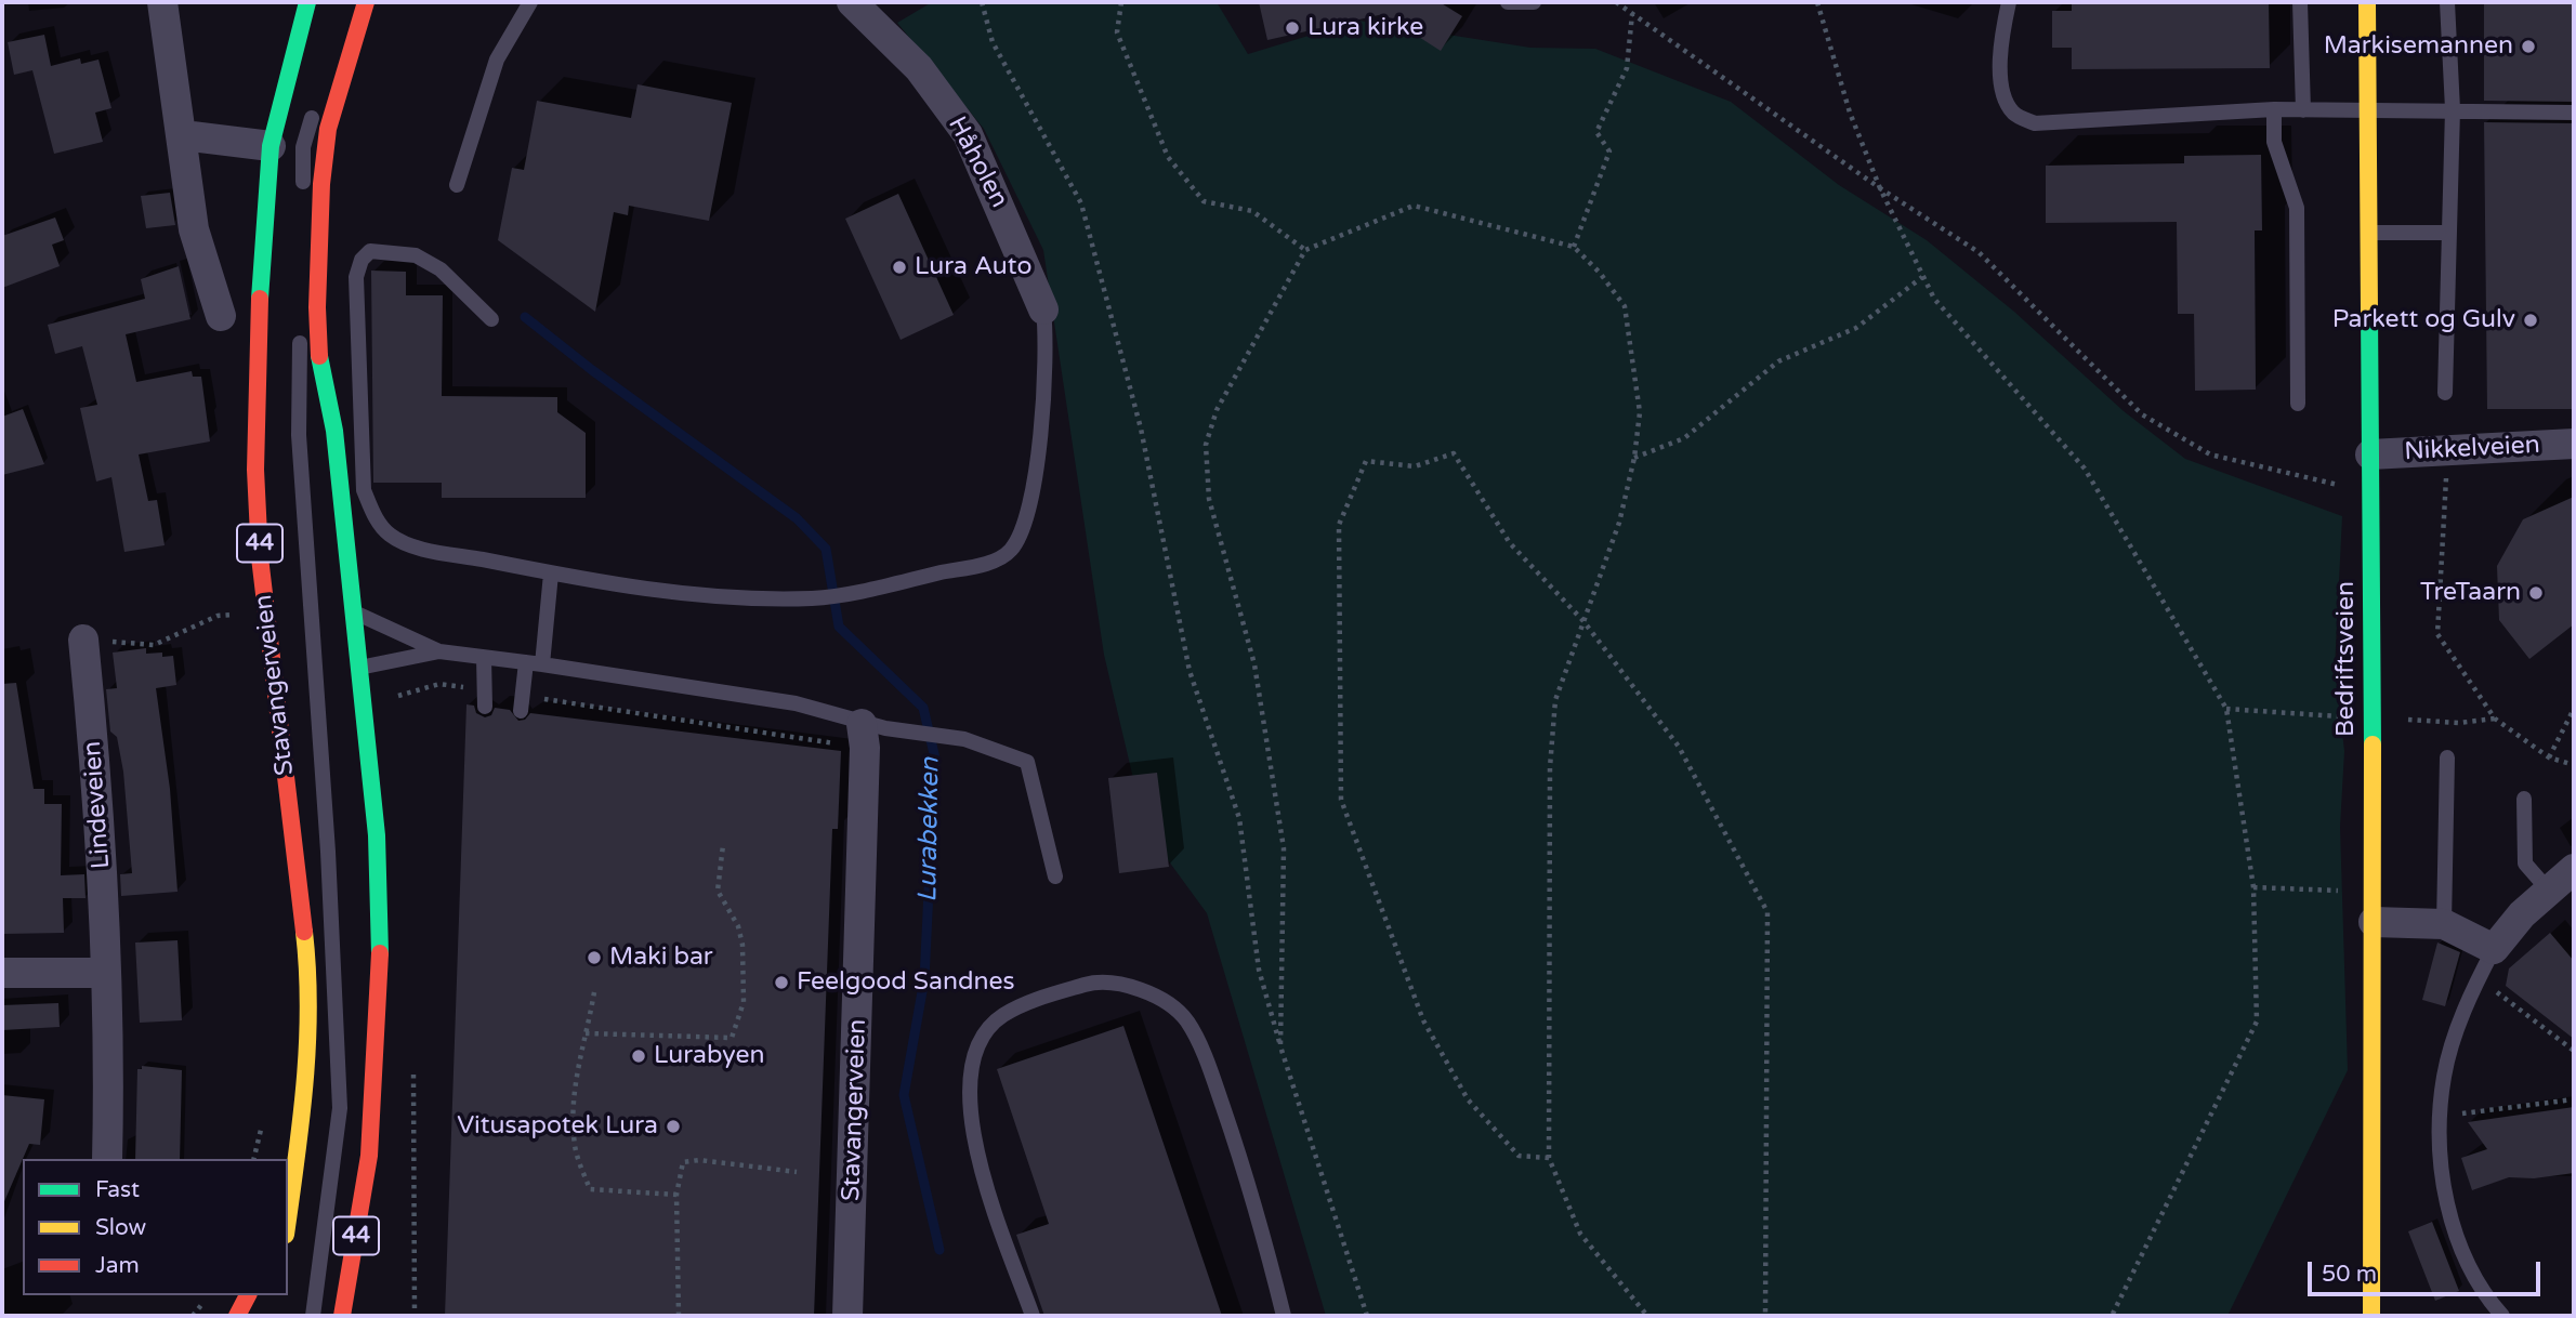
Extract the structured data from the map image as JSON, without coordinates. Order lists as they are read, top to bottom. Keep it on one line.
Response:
{"streets":{"main road":["44","Bedriftsveien","Stavangerveien"],"street":["Håholen","Nikkelveien","Lindeveien"]},"crossings":[["Nikkelveien","Bedriftsveien"]],"water":["Lurabekken"],"places":["Lura kirke","Markisemannen","Lura Auto","Parkett og Gulv","TreTaarn","Maki bar","Feelgood Sandnes","Lurabyen","Vitusapotek Lura"],"legend":["Fast","Slow","Jam"],"scale_bar":"50 m"}
